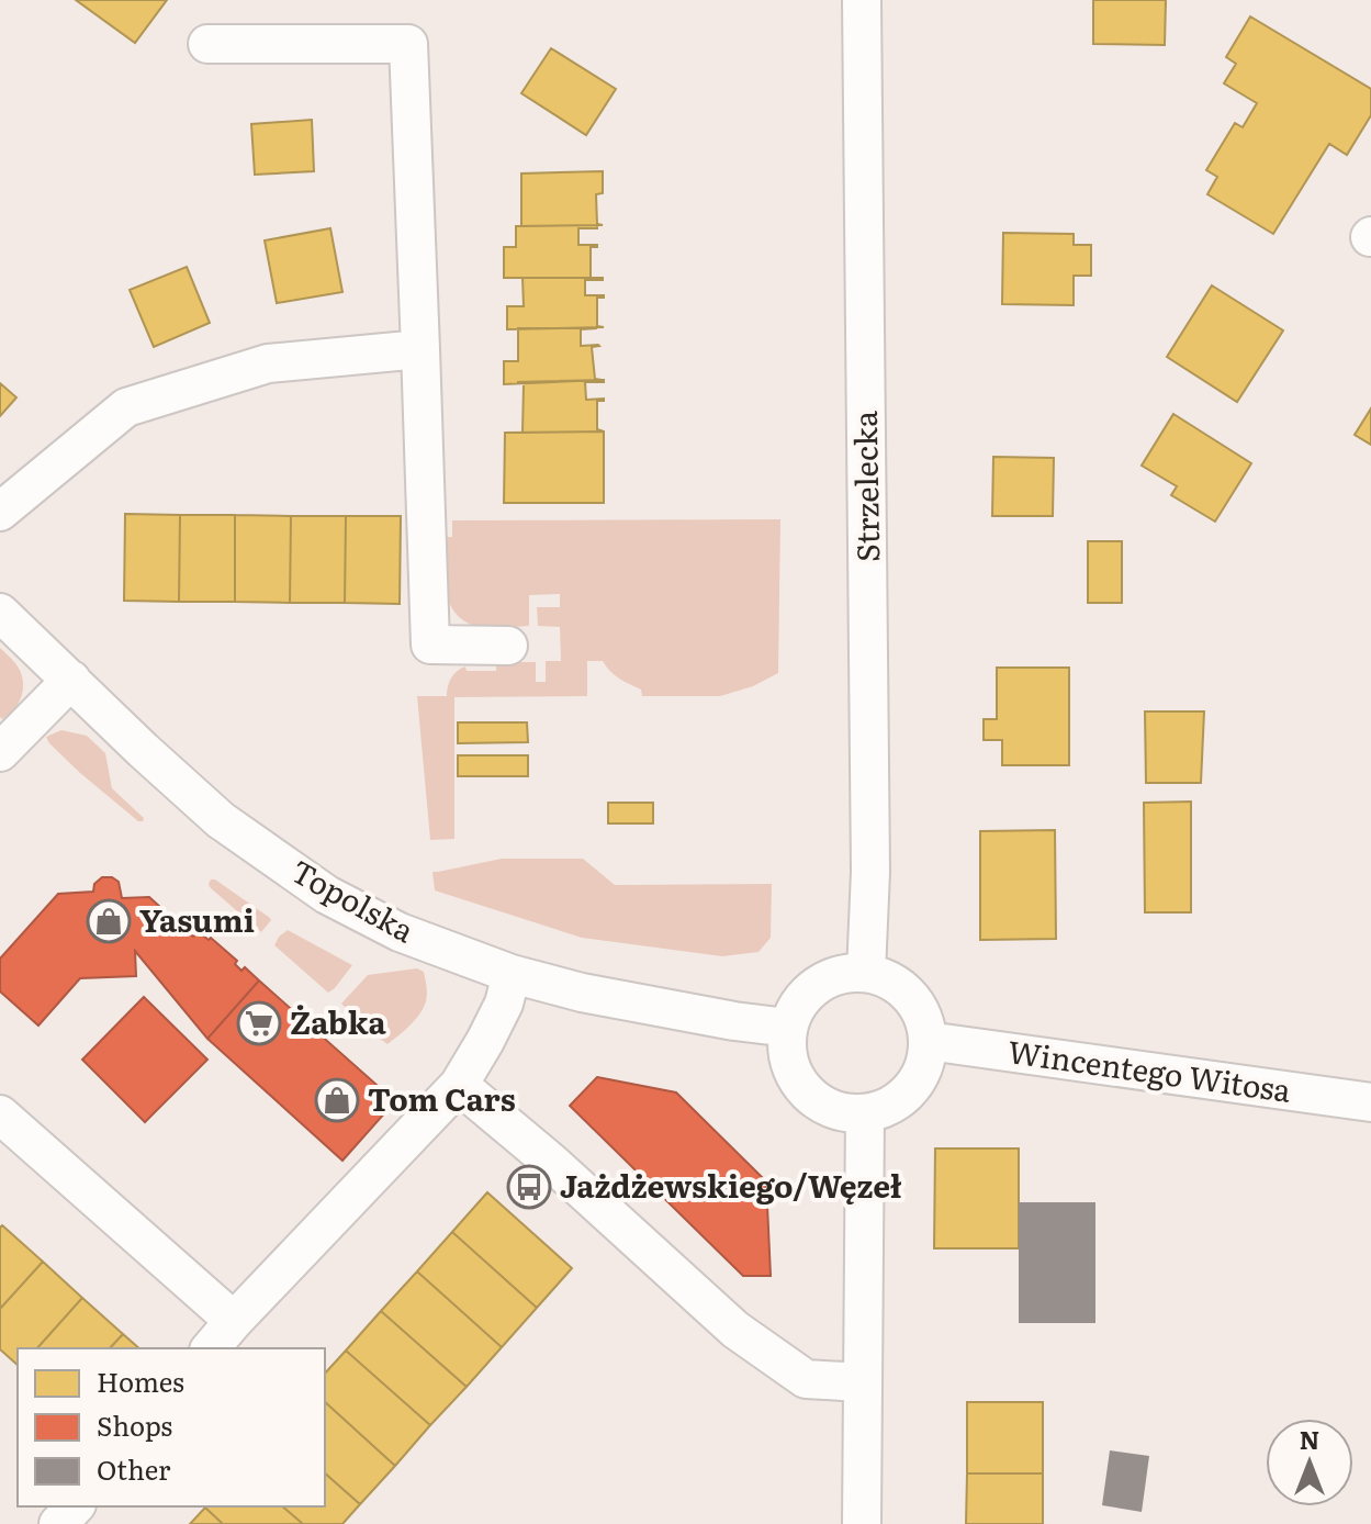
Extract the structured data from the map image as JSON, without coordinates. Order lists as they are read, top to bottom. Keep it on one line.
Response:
{"streets":{"street":["Strzelecka","Topolska","Wincentego Witosa"]},"crossings":[["Strzelecka","Topolska"],["Strzelecka","Wincentego Witosa"],["Topolska","Wincentego Witosa"]],"places":{"shop":["Yasumi","Tom Cars"],"supermarket":["Żabka"],"bus stop":["Jażdżewskiego/Węzeł"]},"legend":["Homes","Shops","Other"],"north":"top"}
